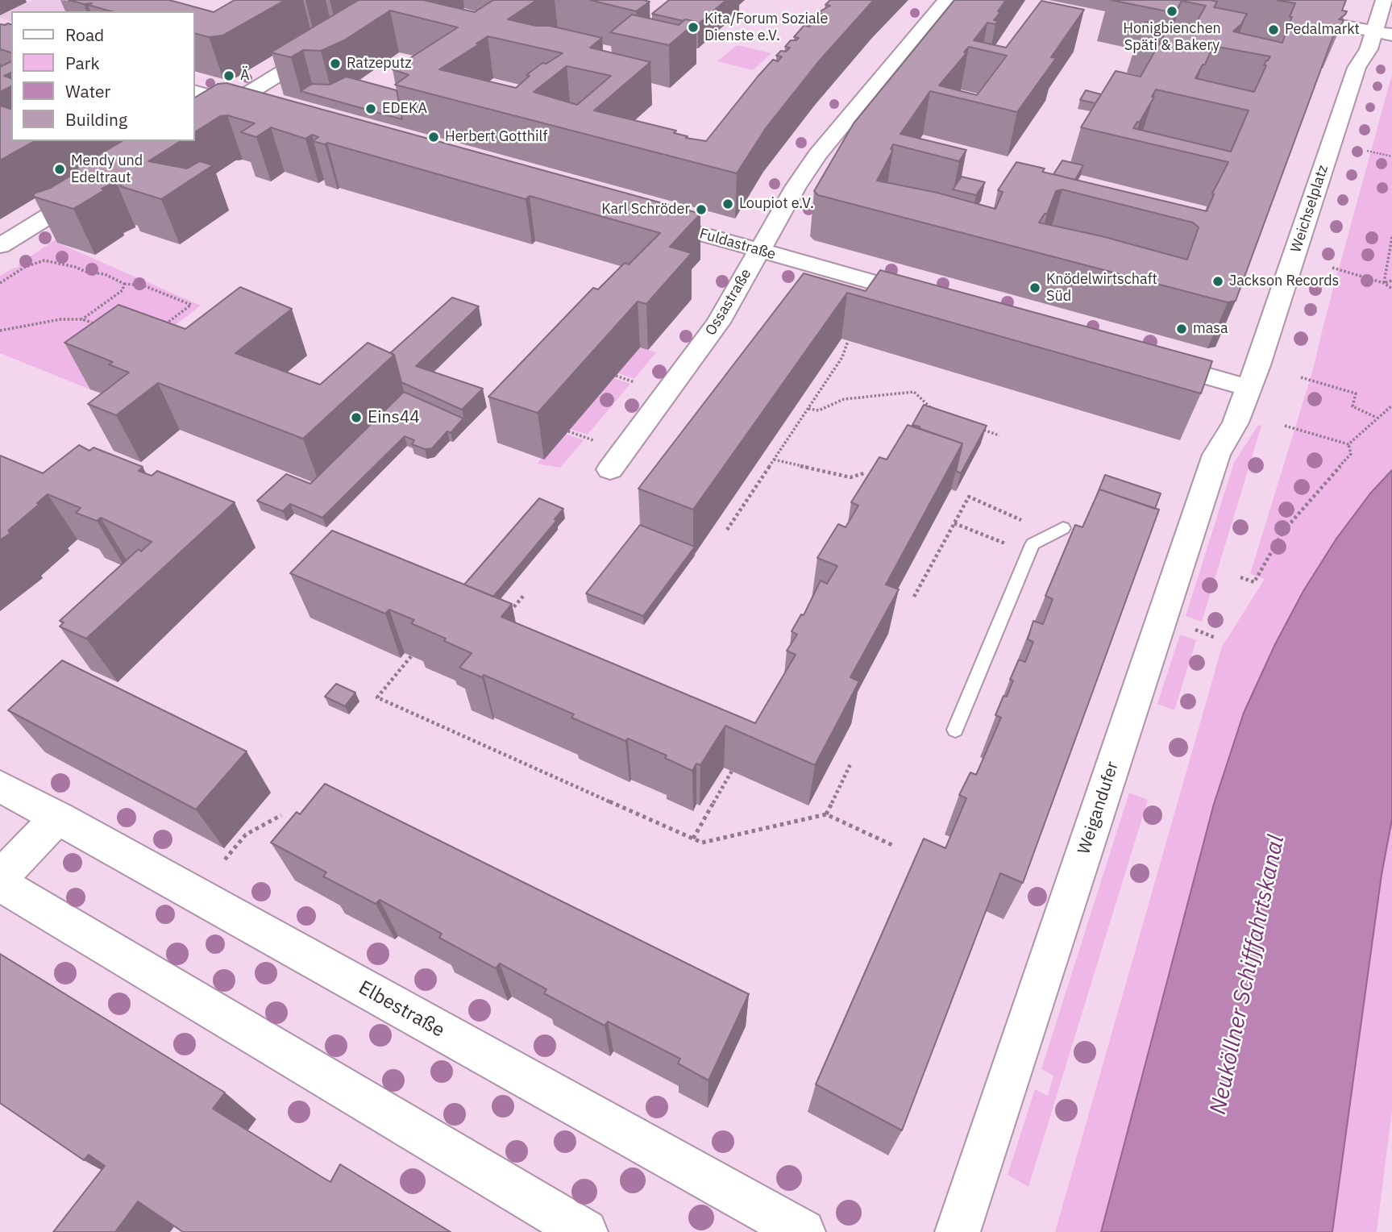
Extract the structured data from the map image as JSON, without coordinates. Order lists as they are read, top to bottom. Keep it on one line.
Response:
{"streets":{"street":["Weichselplatz","Fuldastraße","Ossastraße","Weigandufer","Elbestraße"]},"crossings":[["Weichselplatz","Weigandufer"],["Fuldastraße","Ossastraße"]],"water":["Neuköllner Schifffahrtskanal"],"places":["Honigbienchen Späti & Bakery","Kita/Forum Soziale Dienste e.V.","Pedalmarkt","Ratzeputz","Ä","EDEKA","Herbert Gotthilf","Mendy und Edeltraut","Loupiot e.V.","Karl Schröder","Jackson Records","Knödelwirtschaft Süd","masa","Eins44"],"legend":["Road","Park","Water","Building"]}
